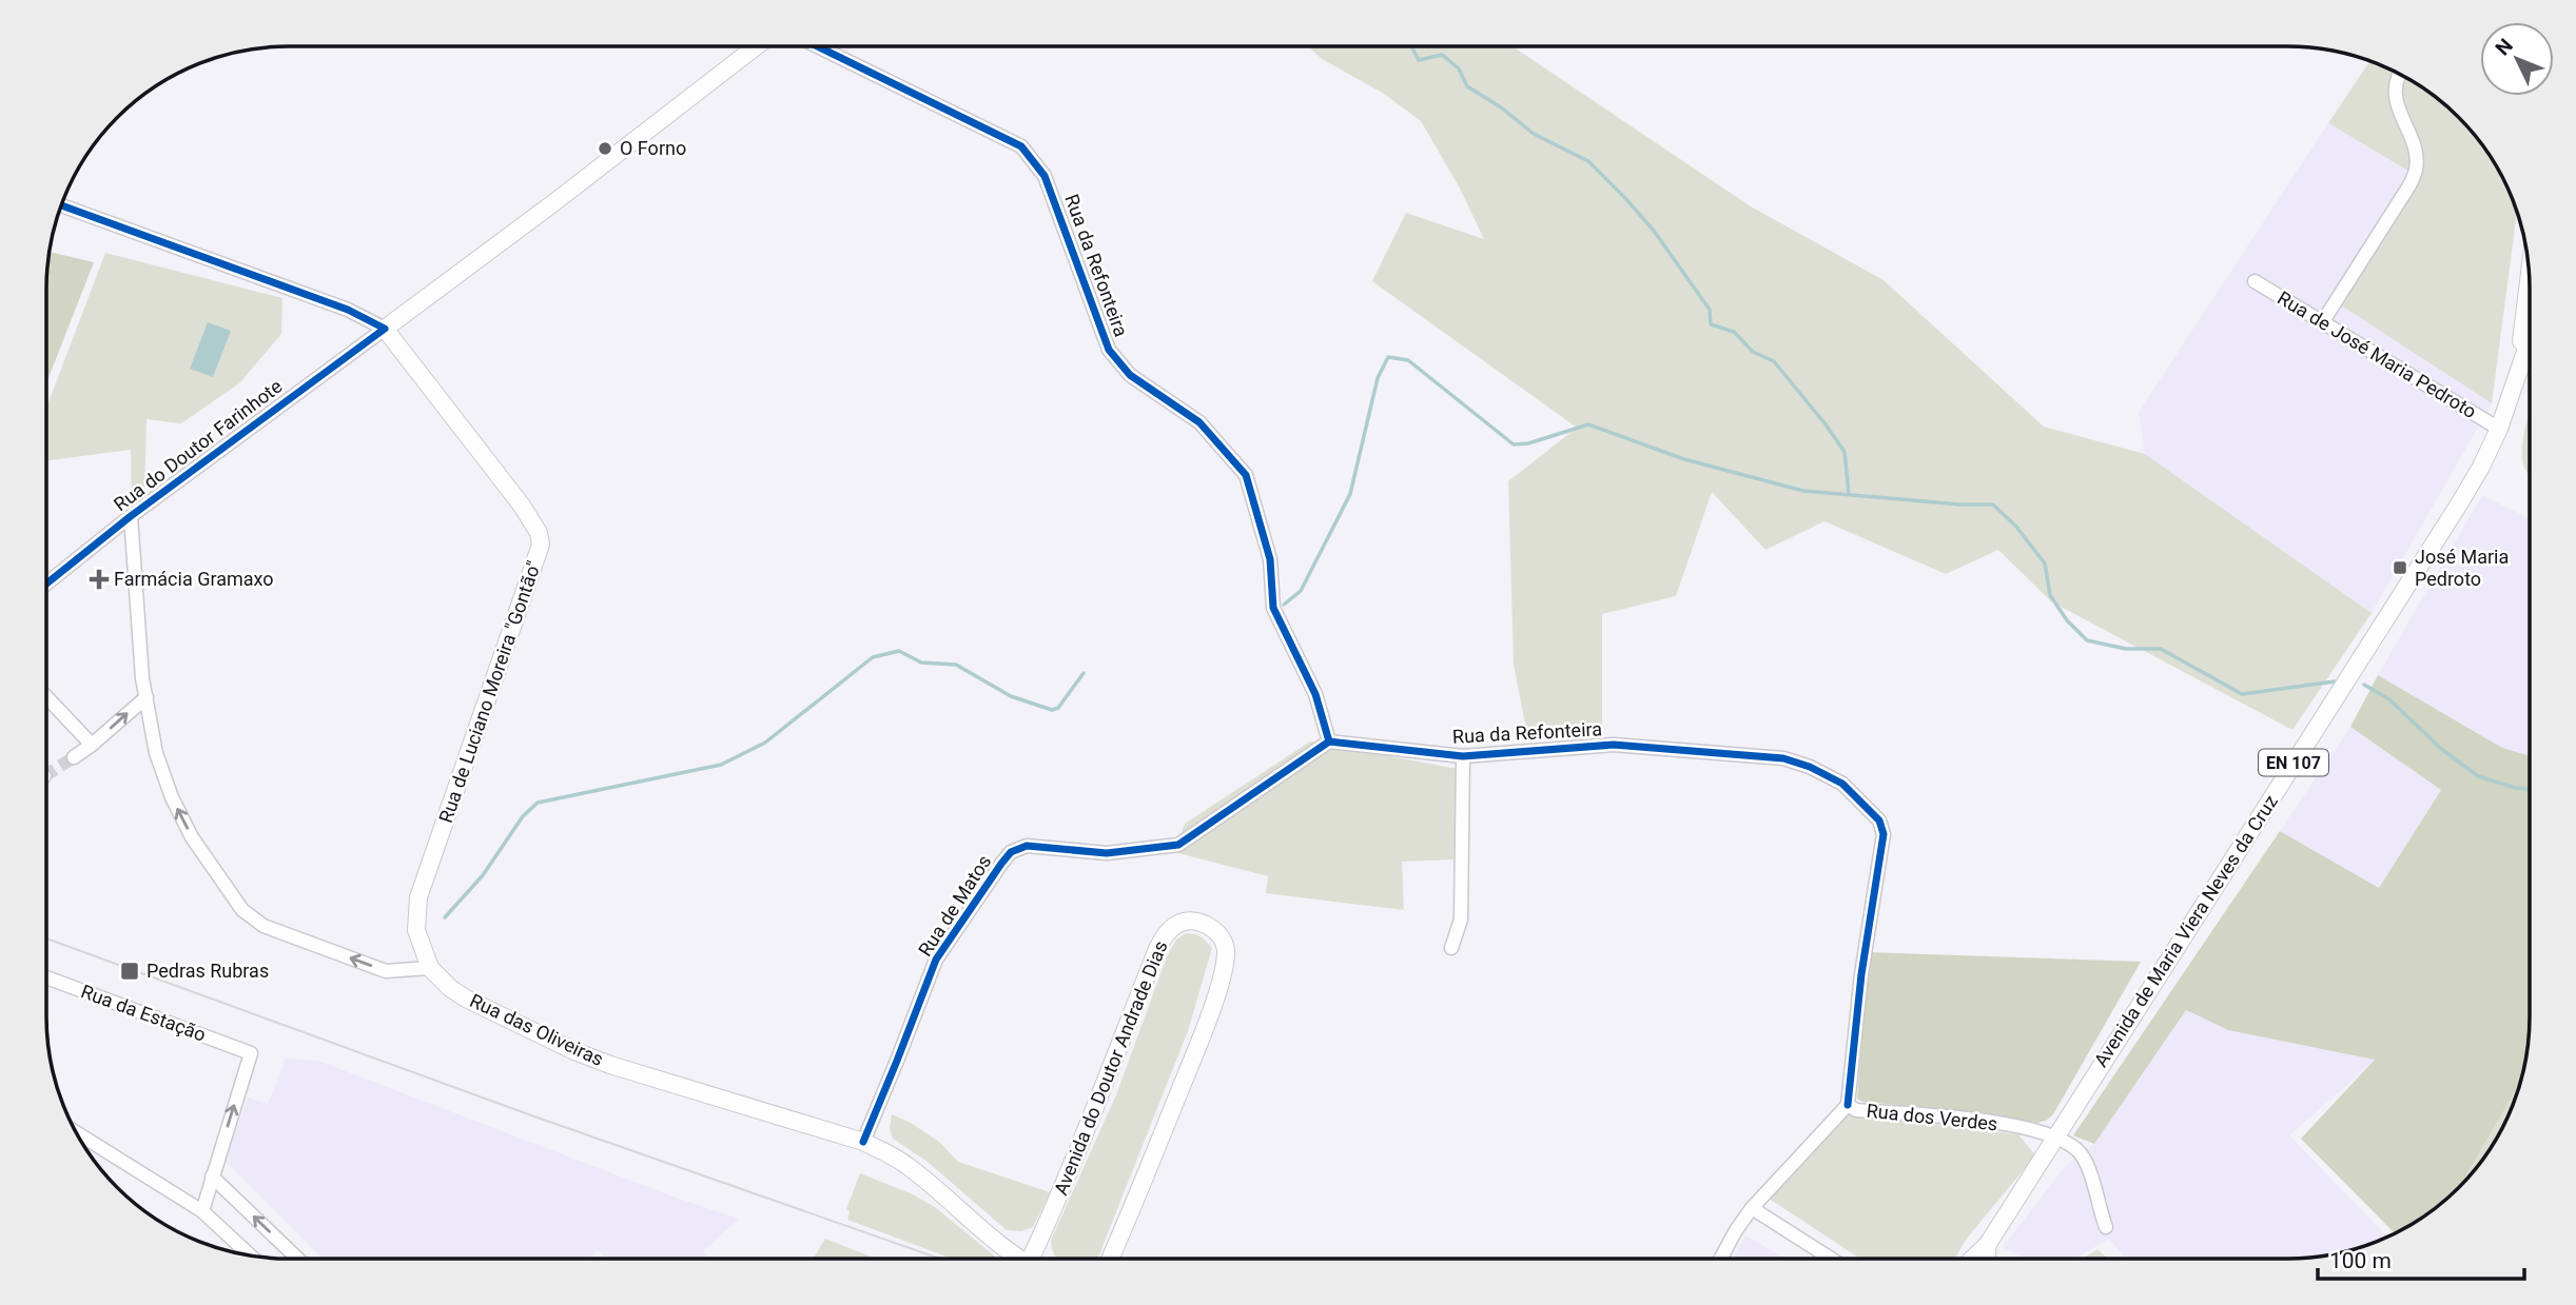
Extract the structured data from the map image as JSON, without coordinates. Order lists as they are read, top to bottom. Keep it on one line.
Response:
{"streets":{"main road":["Rua do Doutor Farinhote","Rua de Luciano Moreira \"Gontão\"","EN 107","Avenida de Maria Viera Neves da Cruz","Rua das Oliveiras","Avenida do Doutor Andrade Dias"],"street":["Rua da Refonteira","Rua de José Maria Pedroto","Rua de Matos","Rua da Estação","Rua dos Verdes"]},"crossings":[["Rua da Refonteira","Rua de Matos"],["Rua da Refonteira","Rua dos Verdes"],["Rua de José Maria Pedroto","Avenida de Maria Viera Neves da Cruz"],["Rua do Doutor Farinhote","Rua de Luciano Moreira \"Gontão\""],["Rua de Luciano Moreira \"Gontão\"","Rua das Oliveiras"],["EN 107","Avenida de Maria Viera Neves da Cruz"],["EN 107","Rua dos Verdes"],["Rua de Matos","Rua das Oliveiras"],["Avenida de Maria Viera Neves da Cruz","Rua dos Verdes"]],"places":{"other":["O Forno"],"transit":["José Maria Pedroto","Pedras Rubras"],"health":["Farmácia Gramaxo"]},"scale_bar":"100 m","north":"top left"}
